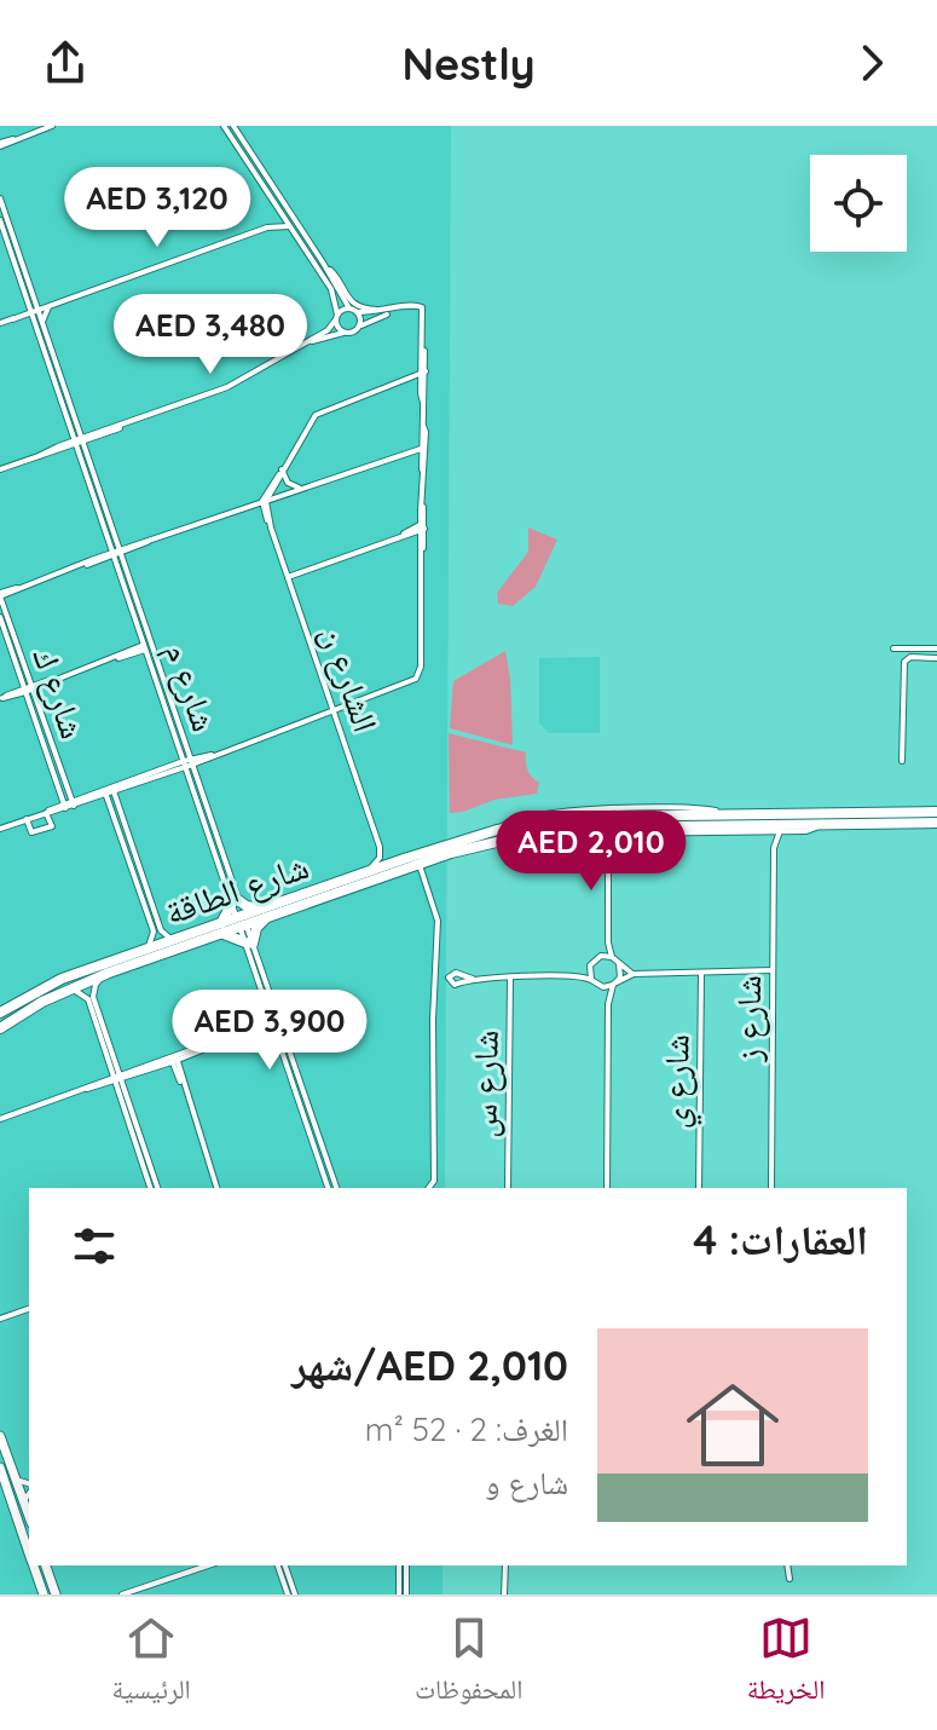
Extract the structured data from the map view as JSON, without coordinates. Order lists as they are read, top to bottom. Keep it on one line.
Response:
{"streets":{"main road":["شارع الطاقة"],"street":["الشارع ن","شارع م","شارع ك","شارع ز","شارع ي","شارع س"]},"crossings":[["شارع م","شارع ك"],["شارع م","شارع الطاقة"],["شارع الطاقة","شارع ز"]],"page":{"header":"Nestly","price":["AED 3,120","AED 3,480","AED 2,010","AED 3,900"],"heading":"العقارات: 4","list":[{"name":"AED 2,010/شهر","note":"الغرف: 2 · 52 m² · شارع و"}],"tabs":["الخريطة","المحفوظات","الرئيسية"]}}
